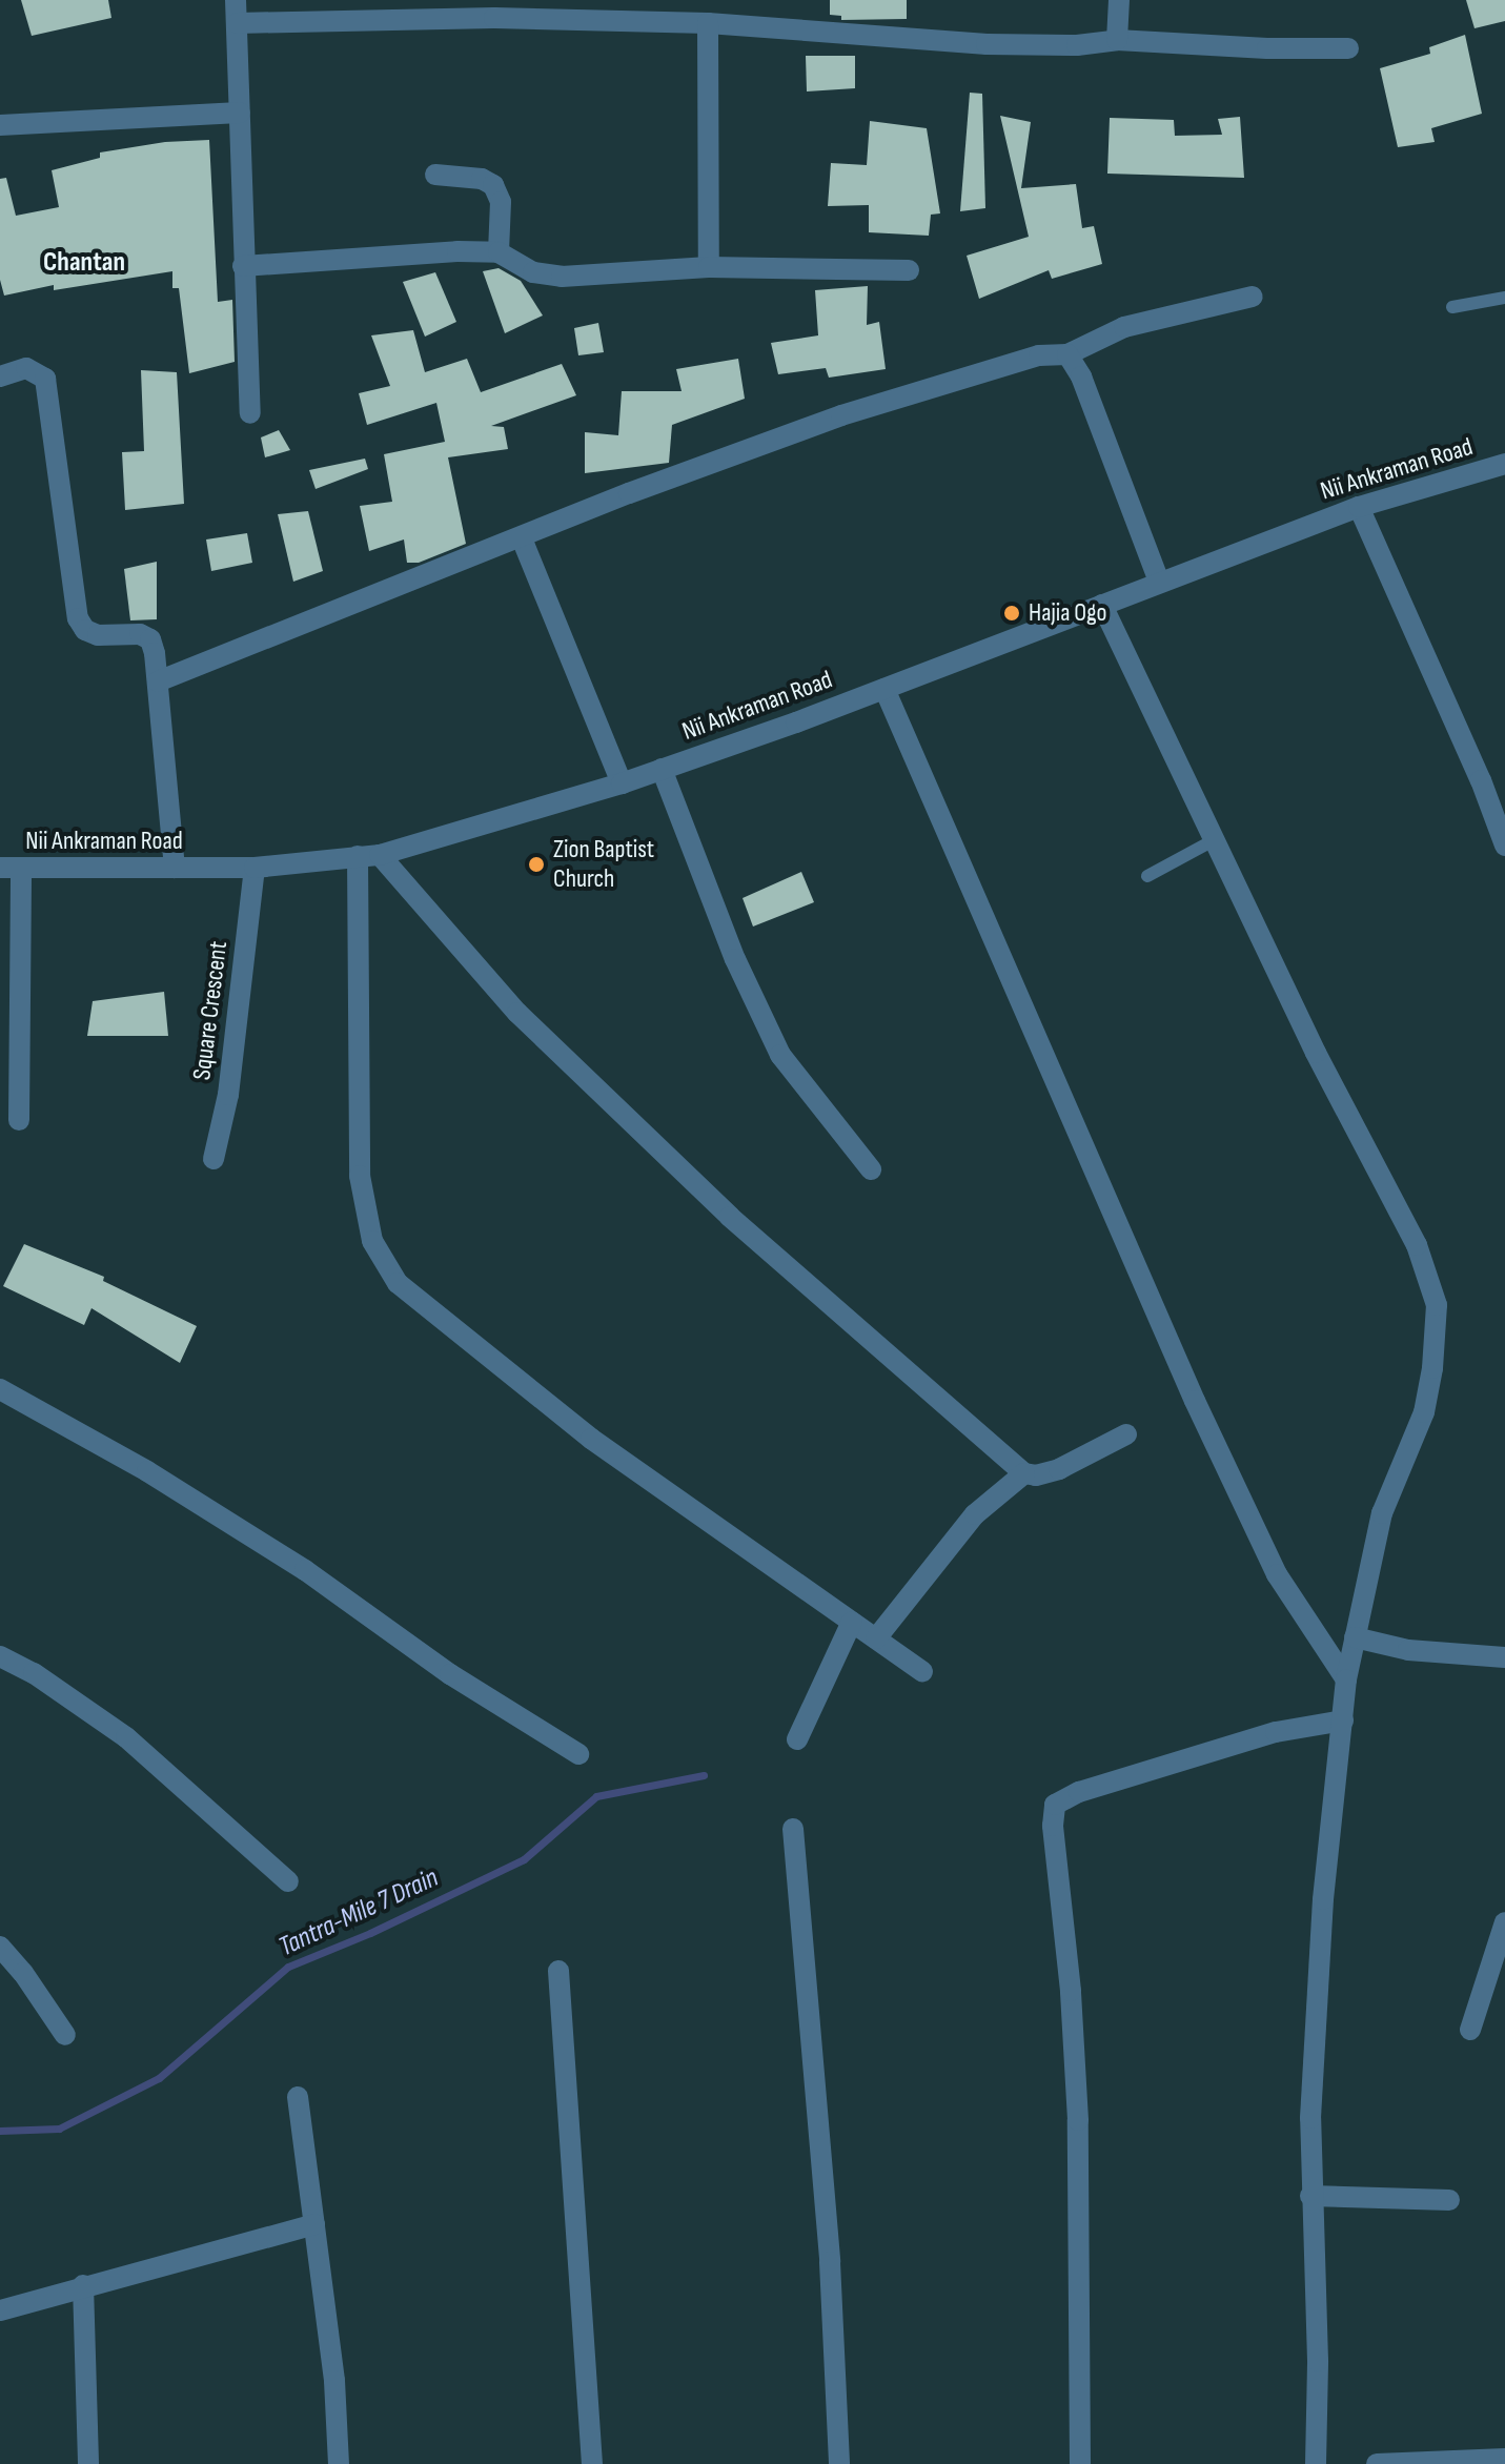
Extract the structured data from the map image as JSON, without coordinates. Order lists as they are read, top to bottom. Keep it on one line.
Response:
{"streets":{"street":["Nii Ankraman Road","Square Crescent"]},"crossings":[["Nii Ankraman Road","Square Crescent"]],"districts":["Chantan"],"water":["Tantra-Mile 7 Drain"],"places":["Hajia Ogo","Zion Baptist Church"]}
